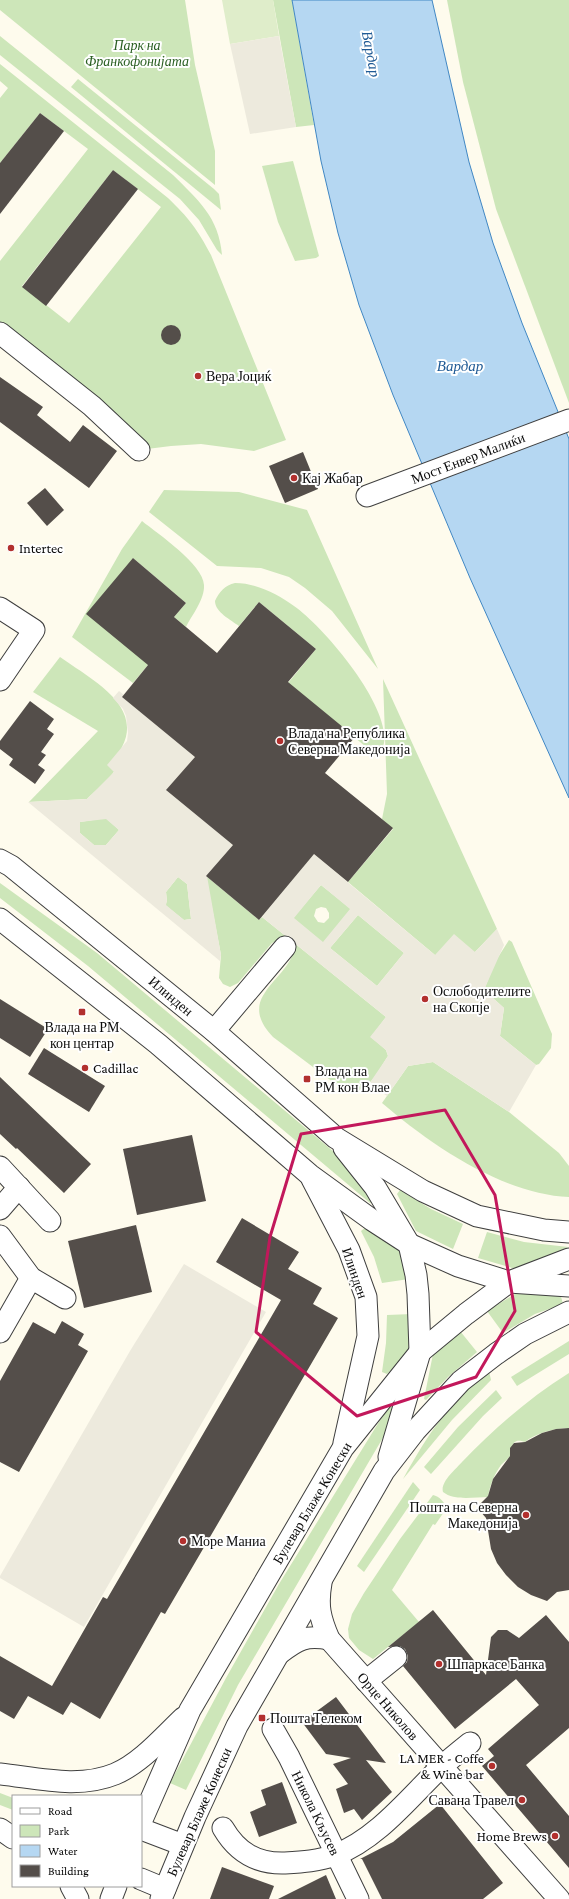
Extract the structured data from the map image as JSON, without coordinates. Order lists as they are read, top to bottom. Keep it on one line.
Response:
{"streets":{"street":["Мост Енвер Малиќи","Илинден","Булевар Блаже Конески","Орце Николов","Никола Кљусев"]},"crossings":[["Илинден","Булевар Блаже Конески"],["Булевар Блаже Конески","Орце Николов"]],"water":["Вардар"],"parks":["Парк на Франкофонијата"],"places":{"other":["Вера Јоциќ","Кај Жабар","Intertec","Влада на Република Северна Македонија","Ослободителите на Скопје","Cadillac","Пошта на Северна Македонија","Море Маниа","Шпаркасе Банка","LA MER - Coffe & Wine bar","Савана Травел","Home Brews"],"transit":["Влада на РМ кон центар","Влада на РМ кон Влае","Пошта Телеком"]},"legend":["Road","Park","Water","Building"]}
